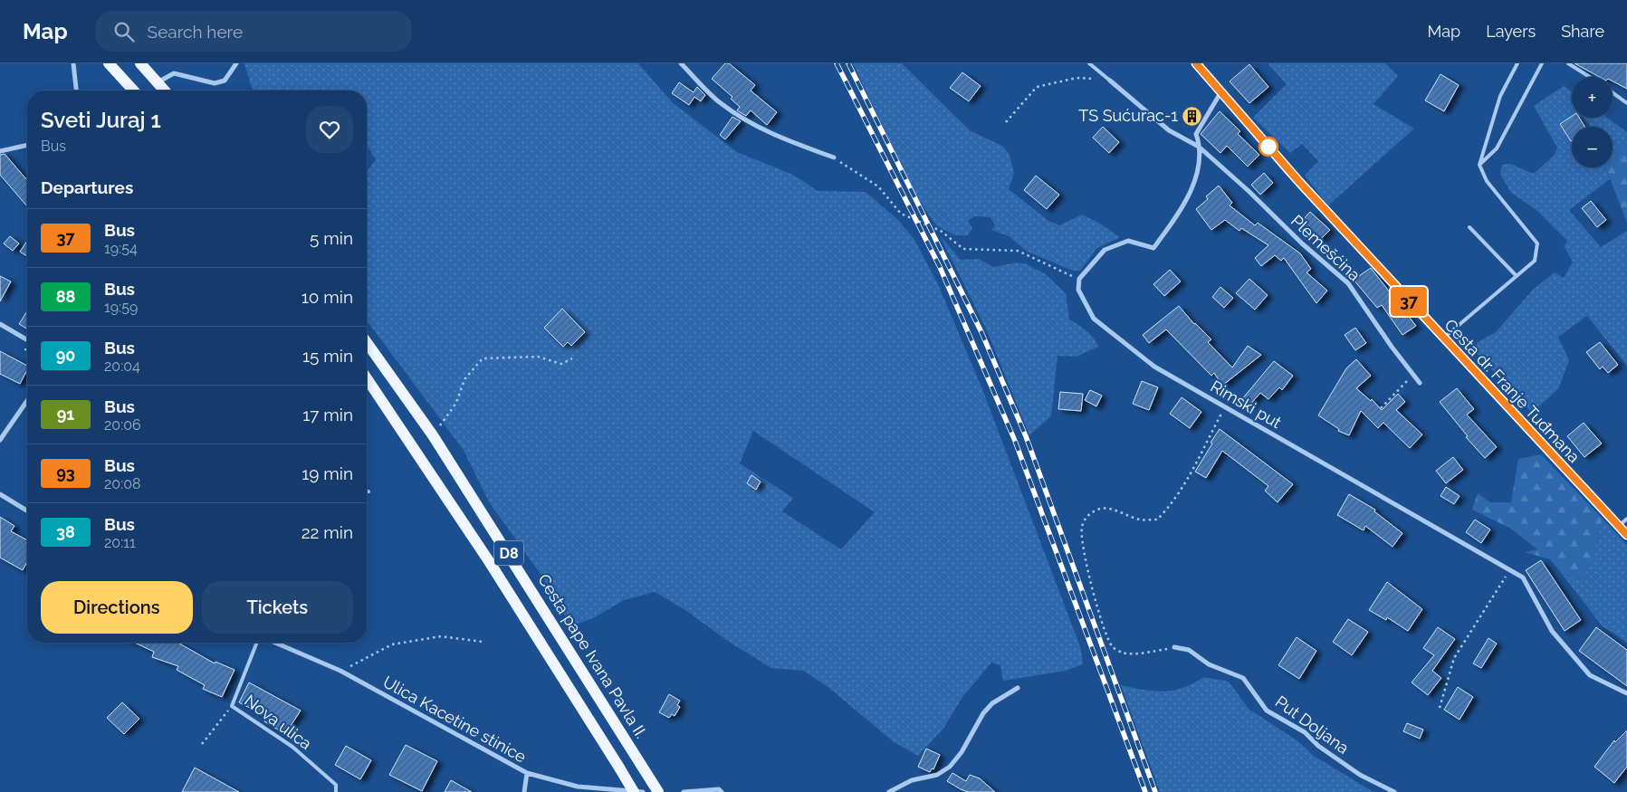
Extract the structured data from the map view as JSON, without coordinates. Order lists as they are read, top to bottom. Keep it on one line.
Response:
{"streets":{"main road":["Cesta dr. Franje Tuđmana","D8","Cesta pape Ivana Pavla II."],"street":["Plemešćina","Rimski put","Ulica Kacetine stinice","Put Doljana"],"lane":["Nova ulica"]},"places":{"building":["TS Sućurac-1"]},"lines":["bus line 37"],"page":{"header":"Map","search":"Search here","nav":["Map","Layers","Share"],"on_map":"37","map_buttons":["+","−"],"heading":[["Sveti Juraj 1","Bus"],"Departures"],"list":[{"mark":"37","name":"Bus","note":"19:54","value":"5 min"},{"mark":"88","name":"Bus","note":"19:59","value":"10 min"},{"mark":"90","name":"Bus","note":"20:04","value":"15 min"},{"mark":"91","name":"Bus","note":"20:06","value":"17 min"},{"mark":"93","name":"Bus","note":"20:08","value":"19 min"},{"mark":"38","name":"Bus","note":"20:11","value":"22 min"}],"buttons":["Directions","Tickets"]}}
